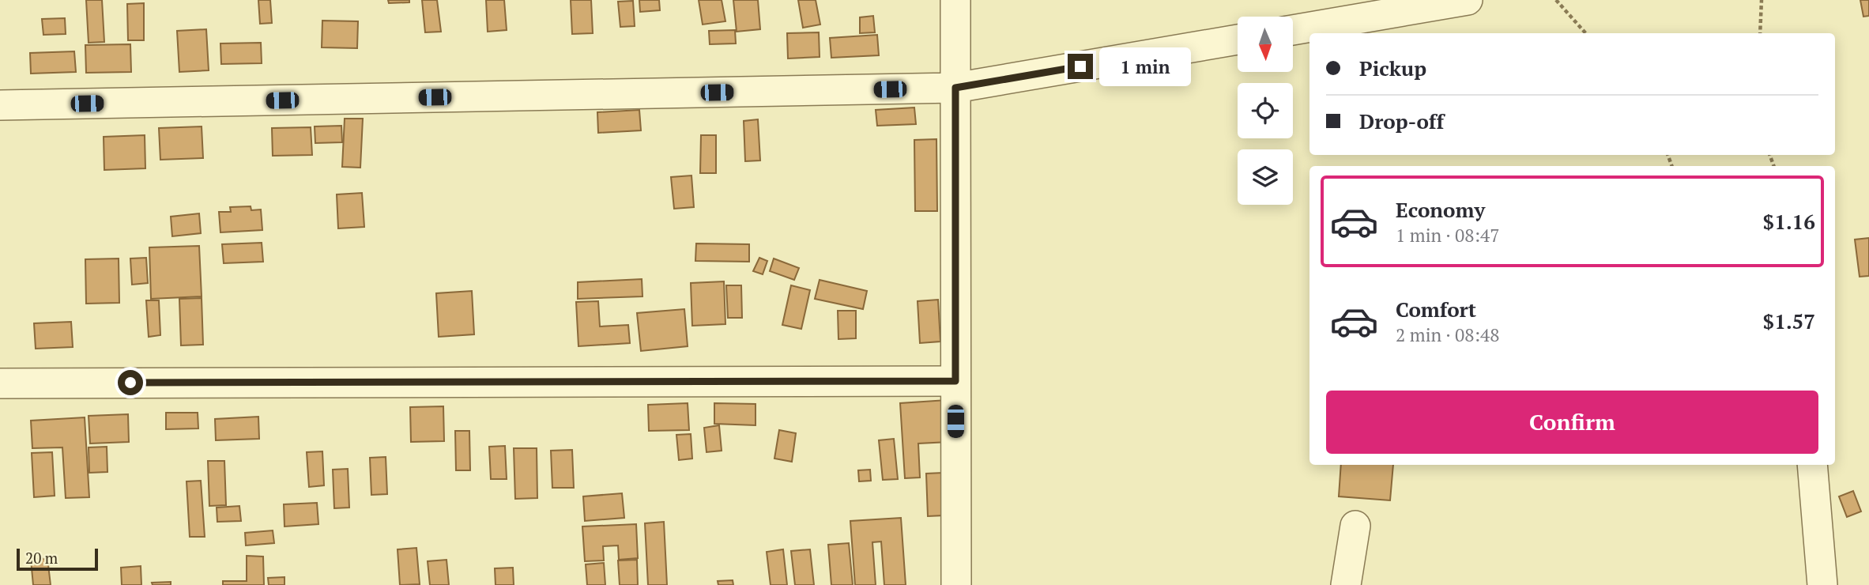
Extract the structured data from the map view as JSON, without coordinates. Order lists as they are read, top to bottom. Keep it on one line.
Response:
{"scale_bar":"20 m","north":"bottom","page":{"banner":["Pickup","Drop-off"],"bubble":"1 min","list":[{"name":"Economy","note":"1 min · 08:47","value":"$1.16"},{"name":"Comfort","note":"2 min · 08:48","value":"$1.57"}],"buttons":"Confirm","scale":"20 m"}}
